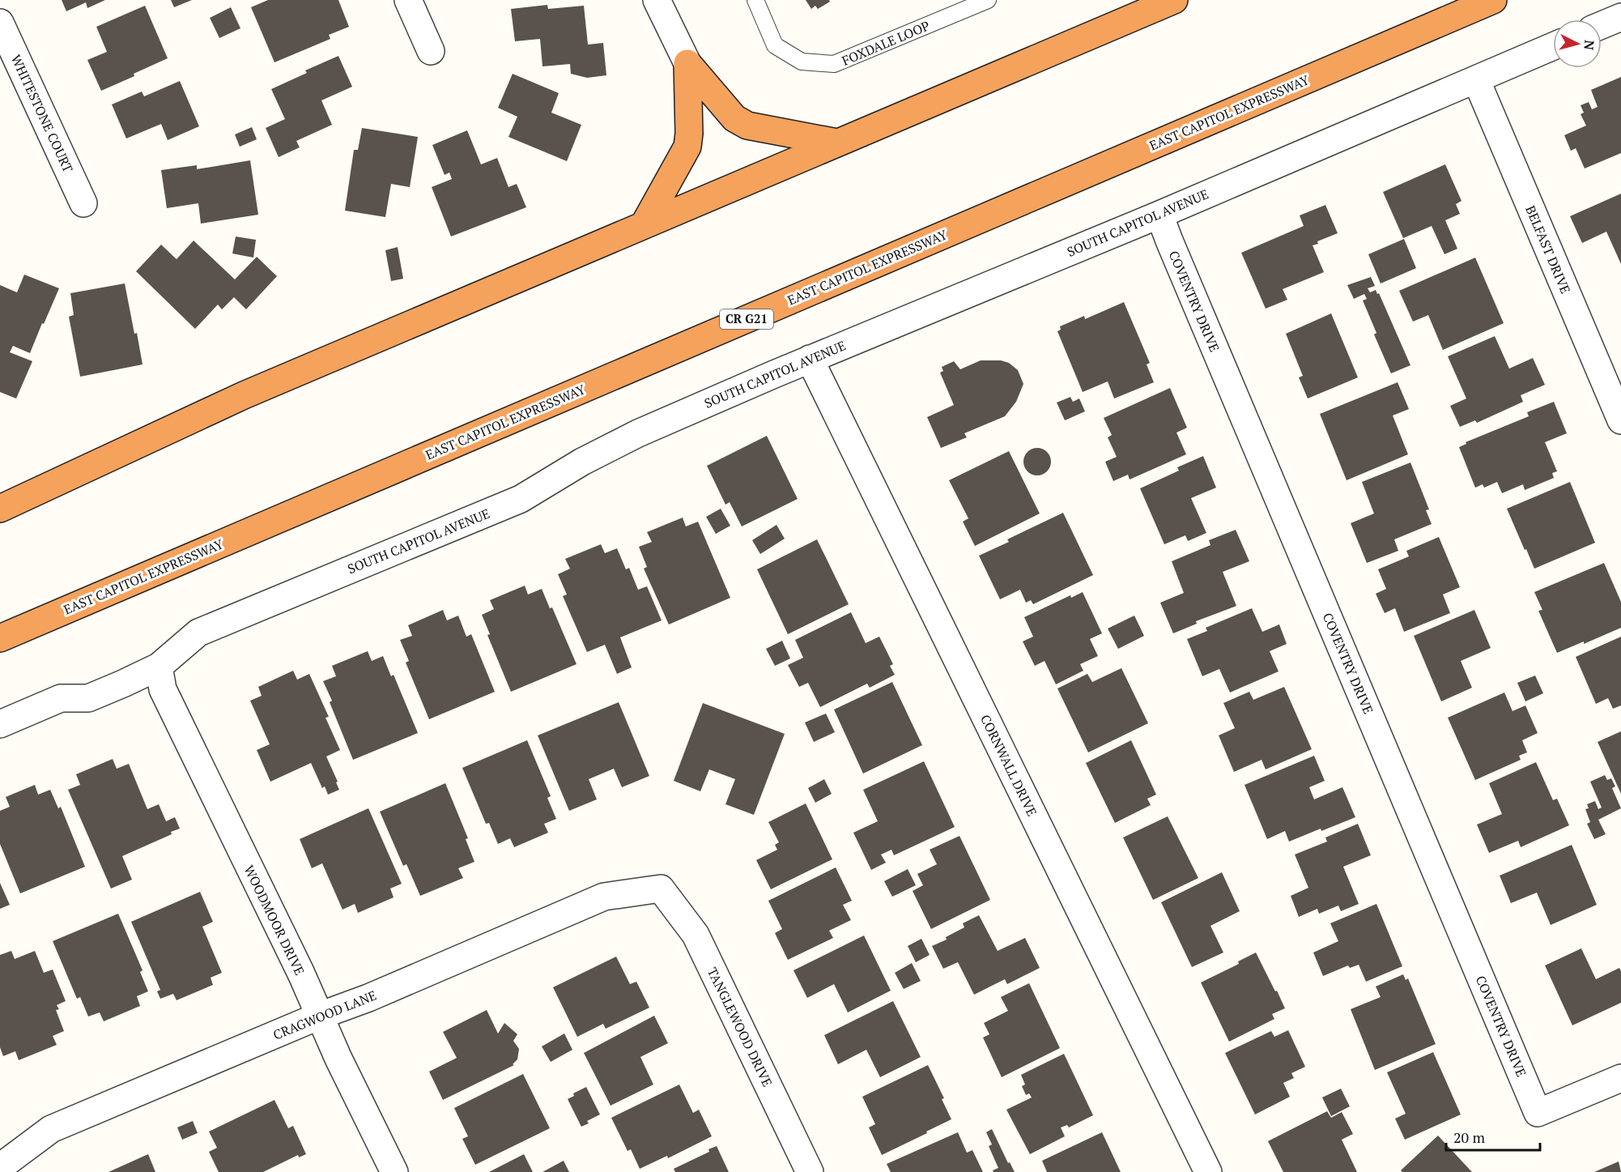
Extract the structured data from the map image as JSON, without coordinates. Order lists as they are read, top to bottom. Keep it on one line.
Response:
{"streets":{"highway":["EAST CAPITOL EXPRESSWAY","CR G21"],"street":["WHITESTONE COURT","SOUTH CAPITOL AVENUE","BELFAST DRIVE","COVENTRY DRIVE","CORNWALL DRIVE","WOODMOOR DRIVE","CRAGWOOD LANE","TANGLEWOOD DRIVE"],"lane":["FOXDALE LOOP"]},"crossings":[["SOUTH CAPITOL AVENUE","BELFAST DRIVE"],["SOUTH CAPITOL AVENUE","COVENTRY DRIVE"],["SOUTH CAPITOL AVENUE","CORNWALL DRIVE"],["SOUTH CAPITOL AVENUE","WOODMOOR DRIVE"],["WOODMOOR DRIVE","CRAGWOOD LANE"],["CRAGWOOD LANE","TANGLEWOOD DRIVE"]],"scale_bar":"20 m","north":"right"}
